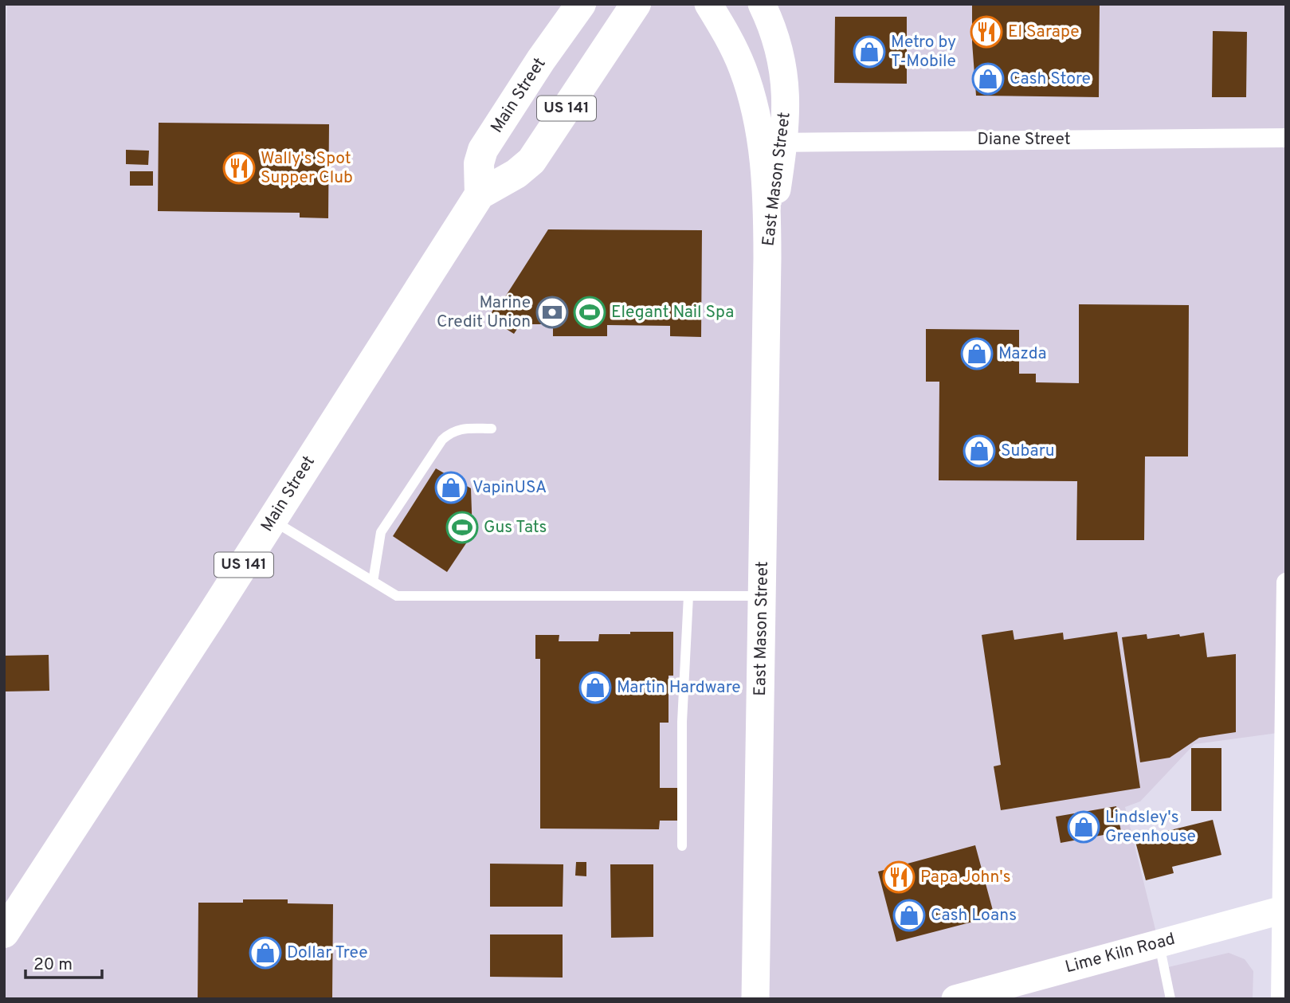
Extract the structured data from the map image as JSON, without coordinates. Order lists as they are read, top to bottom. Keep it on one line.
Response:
{"streets":{"main road":["Main Street","US 141","East Mason Street","Lime Kiln Road"],"street":["Diane Street"]},"crossings":[["Diane Street","East Mason Street"]],"places":{"restaurant":["El Sarape","Wally's Spot Supper Club","Papa John's"],"shop":["Metro by T-Mobile","Cash Store","Mazda","Subaru","VapinUSA","Martin Hardware","Lindsley's Greenhouse","Cash Loans","Dollar Tree"],"bank":["Marine Credit Union"],"sports":["Elegant Nail Spa","Gus Tats"]},"scale_bar":"20 m"}
